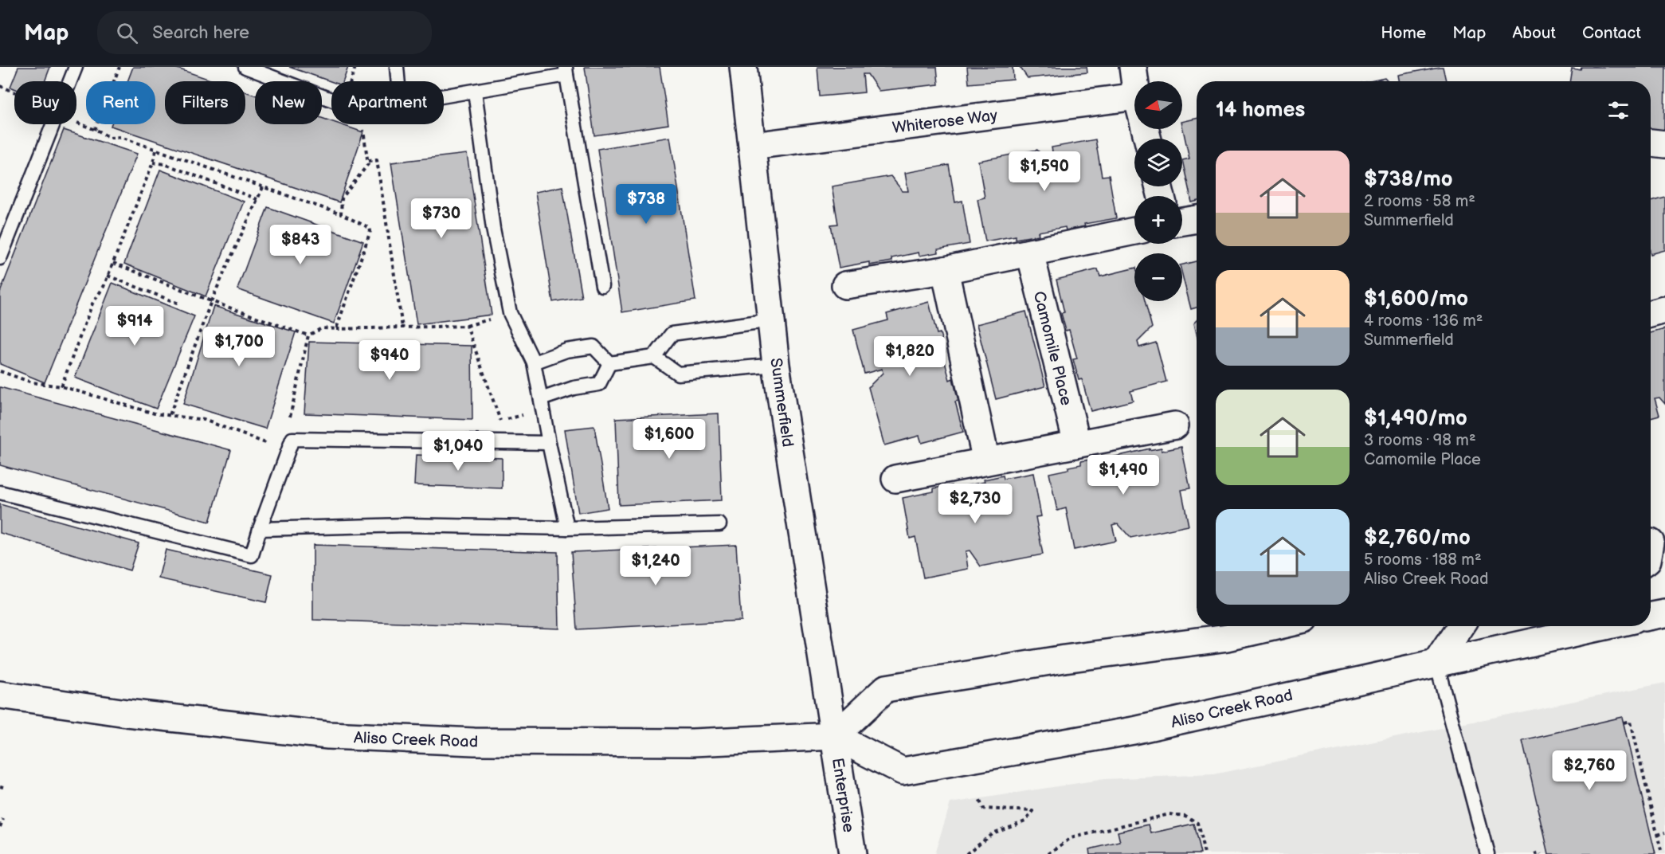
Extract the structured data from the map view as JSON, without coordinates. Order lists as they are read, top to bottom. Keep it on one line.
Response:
{"streets":{"main road":["Whiterose Way","Camomile Place","Summerfield","Aliso Creek Road","Enterprise"]},"crossings":[["Whiterose Way","Summerfield"],["Summerfield","Aliso Creek Road"],["Summerfield","Enterprise"],["Aliso Creek Road","Enterprise"]],"north":"left","page":{"header":"Map","search":"Search here","nav":["Home","Map","About","Contact"],"map_buttons":["+","−"],"chip":["Buy","Rent","Filters","New","Apartment"],"heading":"14 homes","list":[{"name":"$738/mo","note":"2 rooms · 58 m² · Summerfield"},{"name":"$1,600/mo","note":"4 rooms · 136 m² · Summerfield"},{"name":"$1,490/mo","note":"3 rooms · 98 m² · Camomile Place"},{"name":"$2,760/mo","note":"5 rooms · 188 m² · Aliso Creek Road"}],"price":["$1,590","$738","$730","$843","$914","$1,700","$1,820","$940","$1,600","$1,040","$1,490","$2,730","$1,240","$2,760"]}}
